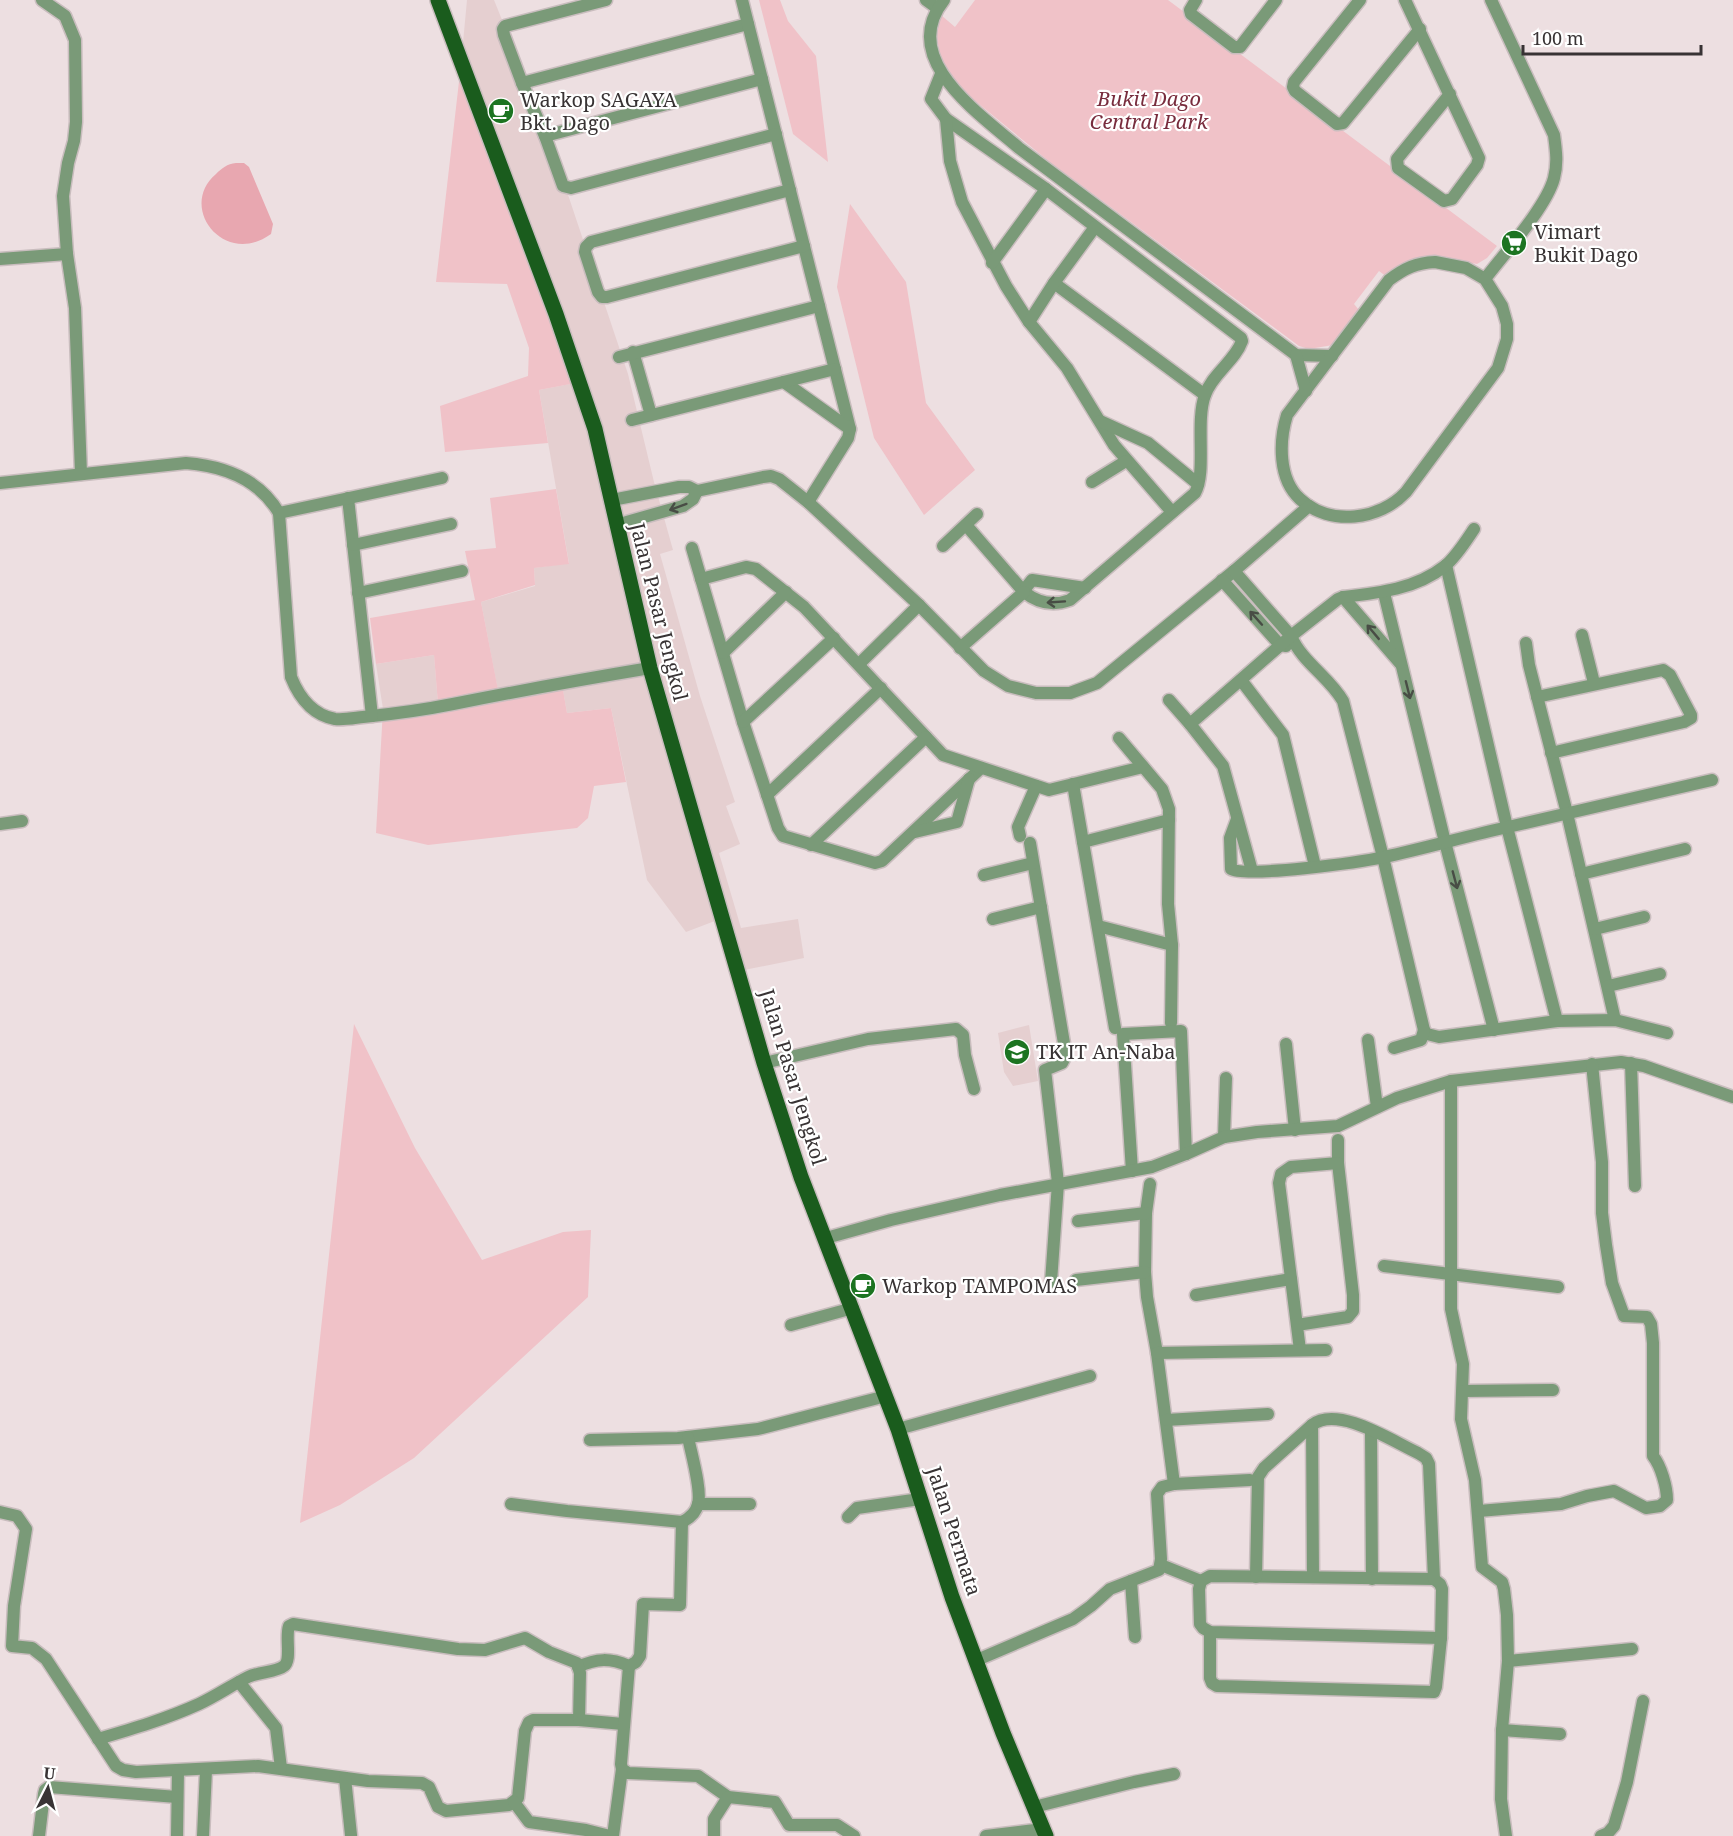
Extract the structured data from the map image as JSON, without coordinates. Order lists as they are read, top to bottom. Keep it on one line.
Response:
{"streets":{"main road":["Jalan Pasar Jengkol","Jalan Permata"]},"crossings":[["Jalan Pasar Jengkol","Jalan Permata"]],"parks":["Bukit Dago Central Park"],"places":{"cafe":["Warkop SAGAYA Bkt. Dago","Warkop TAMPOMAS"],"supermarket":["Vimart Bukit Dago"],"school or university":["TK IT An-Naba"]},"scale_bar":"100 m","north":"top"}
